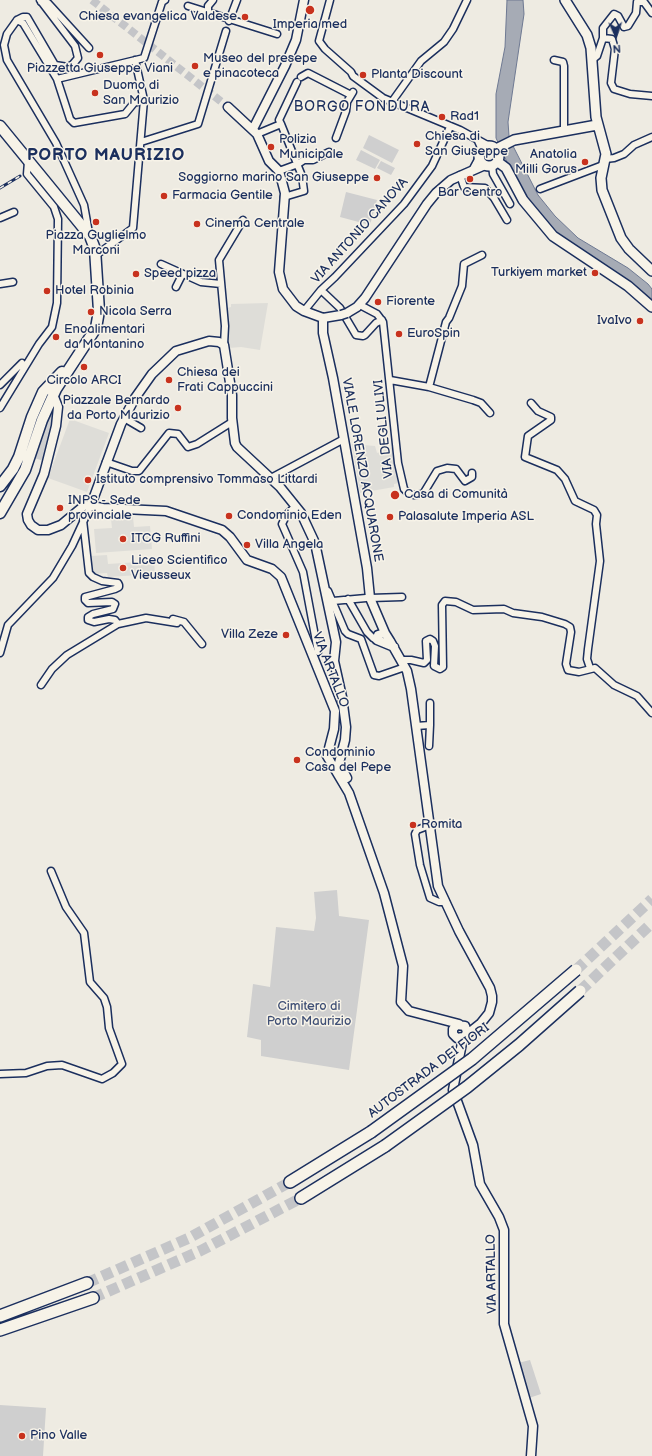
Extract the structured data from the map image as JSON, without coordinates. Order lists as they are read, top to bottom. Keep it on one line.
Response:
{"streets":{"highway":["AUTOSTRADA DEI FIORI"],"street":["VIA ANTONIO CANOVA","VIA DEGLI ULIVI","VIALE LORENZO ACQUARONE","VIA ARTALLO"]},"districts":["BORGO FONDURA","PORTO MAURIZIO"],"parks":["Cimitero di Porto Maurizio"],"places":["Imperia med","Chiesa evangelica Valdese","Piazzetta Giuseppe Viani","Museo del presepe e pinacoteca","Planta Discount","Duomo di San Maurizio","Rad1","Chiesa di San Giuseppe","Polizia Municipale","Anatolia Milli Gorus","Soggiorno marino San Giuseppe","Bar Centro","Farmacia Gentile","Piazza Guglielmo Marconi","Cinema Centrale","Turkiyem market","Speed pizza","Hotel Robinia","Fiorente","Nicola Serra","IvaIvo","EuroSpin","Enoalimentari da Montanino","Circolo ARCI","Chiesa dei Frati Cappuccini","Piazzale Bernardo da Porto Maurizio","Istituto comprensivo Tommaso Littardi","Casa di Comunità","INPS - Sede provinciale","Condominio Eden","Palasalute Imperia ASL","ITCG Ruffini","Villa Angela","Liceo Scientifico Vieusseux","Villa Zeze","Condominio Casa del Pepe","Romita","Pino Valle"],"north":"bottom"}
